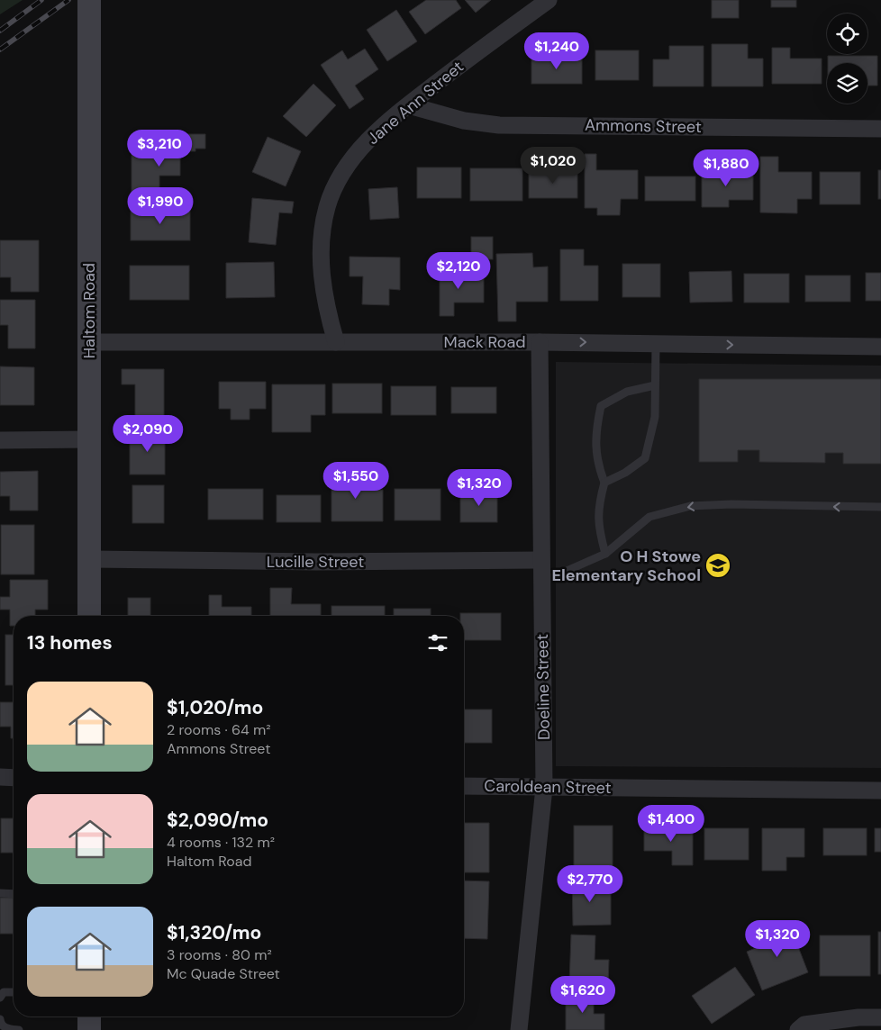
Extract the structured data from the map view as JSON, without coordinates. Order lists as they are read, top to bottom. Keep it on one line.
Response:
{"streets":{"main road":["Haltom Road"],"street":["Jane Ann Street","Ammons Street","Mack Road","Lucille Street","Doeline Street","Caroldean Street"]},"crossings":[["Jane Ann Street","Ammons Street"],["Jane Ann Street","Mack Road"],["Haltom Road","Mack Road"],["Haltom Road","Lucille Street"],["Mack Road","Doeline Street"],["Lucille Street","Doeline Street"],["Doeline Street","Caroldean Street"]],"one_way":["Mack Road"],"places":{"school or university":["O H Stowe Elementary School"]},"page":{"price":["$1,240","$3,210","$1,020","$1,880","$1,990","$2,120","$2,090","$1,550","$1,320","$1,400","$2,770","$1,320","$1,620"],"heading":"13 homes","list":[{"name":"$1,020/mo","note":"2 rooms · 64 m² · Ammons Street"},{"name":"$2,090/mo","note":"4 rooms · 132 m² · Haltom Road"},{"name":"$1,320/mo","note":"3 rooms · 80 m² · Mc Quade Street"}]}}
